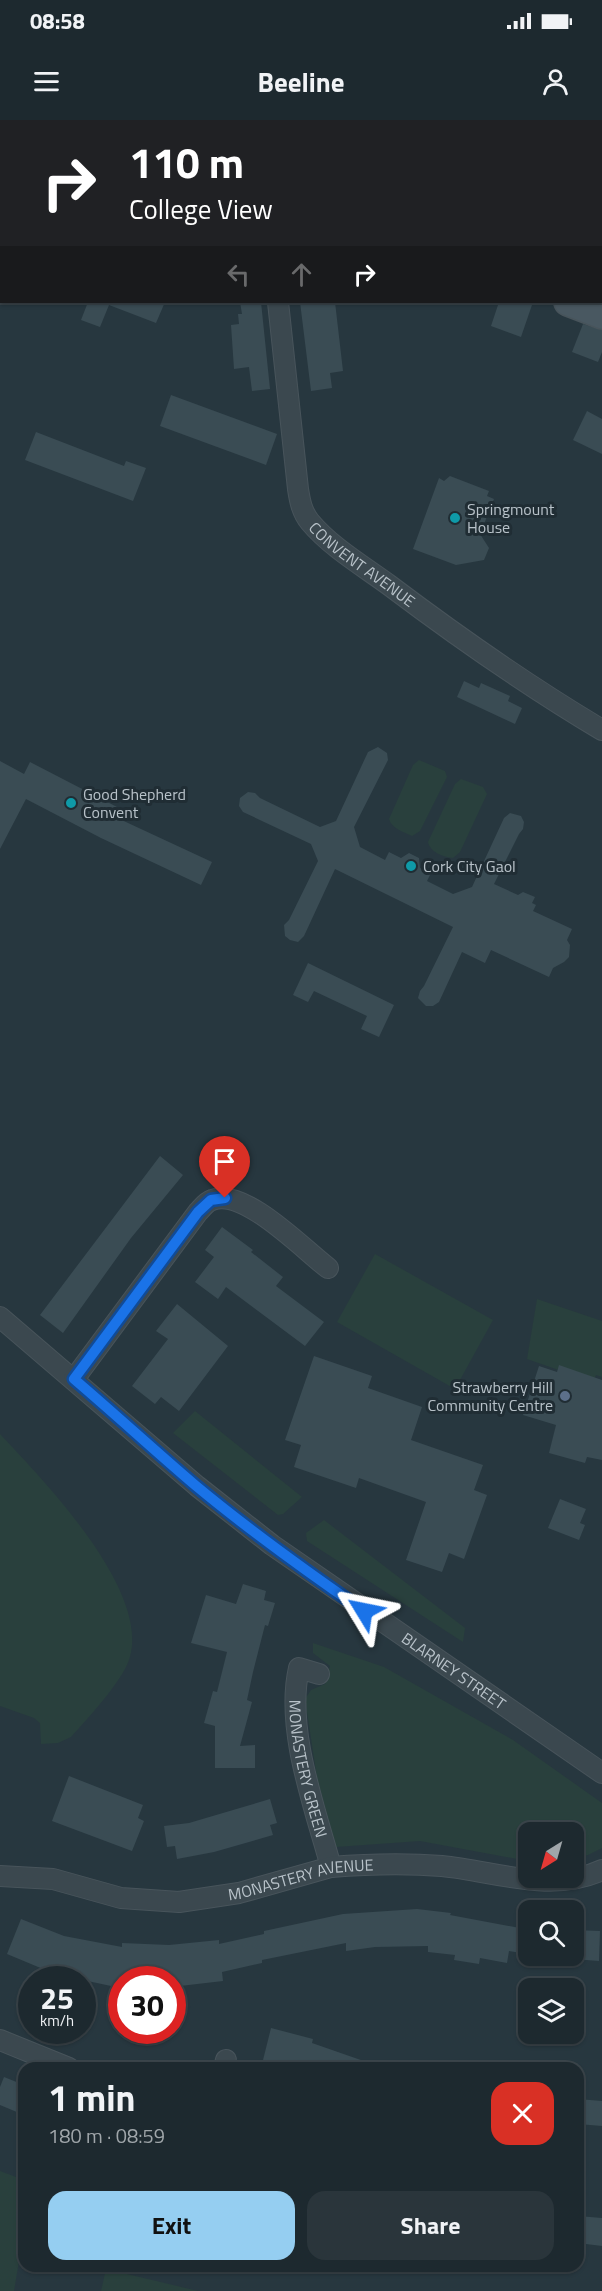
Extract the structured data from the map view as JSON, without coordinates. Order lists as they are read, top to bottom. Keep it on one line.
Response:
{"streets":{"street":["CONVENT AVENUE","BLARNEY STREET","MONASTERY GREEN","MONASTERY AVENUE"]},"crossings":[["MONASTERY GREEN","MONASTERY AVENUE"]],"places":["Springmount House","Good Shepherd Convent","Cork City Gaol","Strawberry Hill Community Centre"],"north":"bottom left","page":{"status":"08:58","header":"Beeline","turn":["110 m","College View"],"speed":"25 km/h","limit":"30","heading":["1 min","180 m · 08:59"],"buttons":["Exit","Share"]}}
